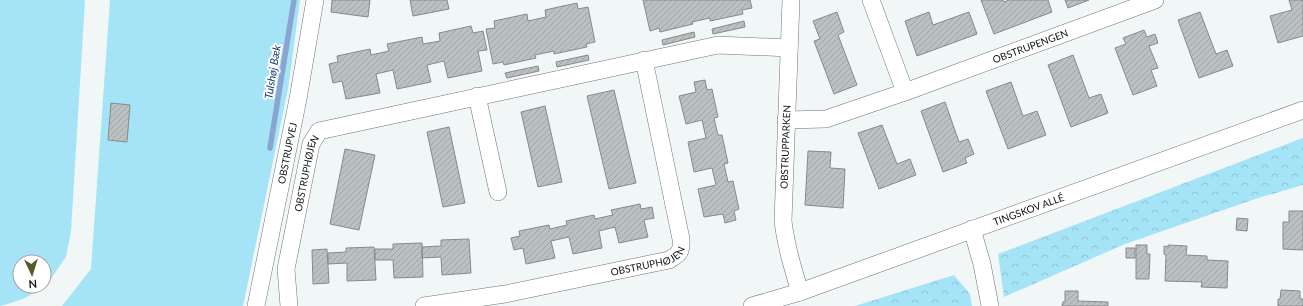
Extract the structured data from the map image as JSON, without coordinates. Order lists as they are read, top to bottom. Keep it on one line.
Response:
{"streets":{"street":["OBSTRUPENGEN","OBSTRUPPARKEN","OBSTRUPVEJ","OBSTRUPHØJEN","TINGSKOV ALLÉ"]},"crossings":[["OBSTRUPENGEN","OBSTRUPPARKEN"],["OBSTRUPPARKEN","OBSTRUPHØJEN"],["OBSTRUPPARKEN","TINGSKOV ALLÉ"]],"water":["Tulshøj Bæk"],"north":"bottom"}
